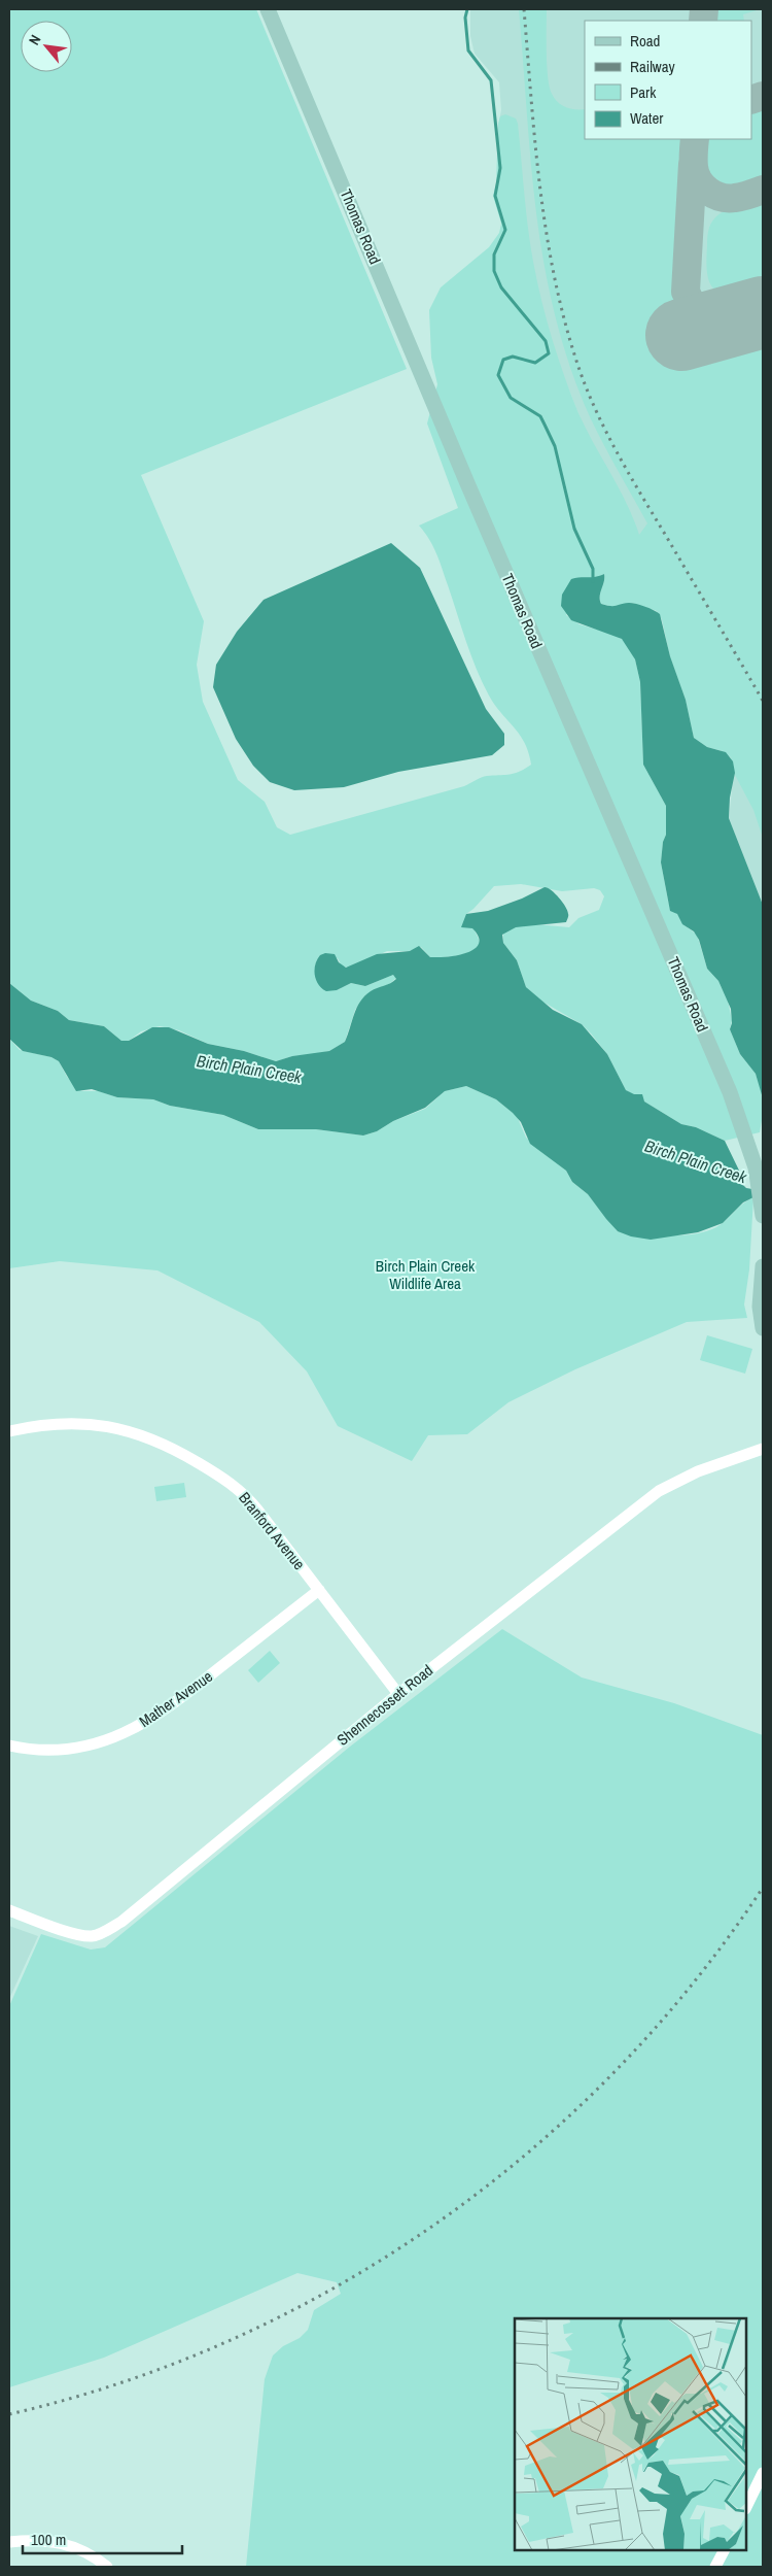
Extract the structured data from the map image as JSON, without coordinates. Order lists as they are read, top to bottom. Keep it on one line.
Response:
{"streets":{"main road":["Thomas Road"],"street":["Branford Avenue","Mather Avenue","Shennecossett Road"]},"crossings":[["Branford Avenue","Mather Avenue"],["Branford Avenue","Shennecossett Road"]],"water":["Birch Plain Creek"],"parks":["Birch Plain Creek Wildlife Area"],"legend":["Road","Railway","Park","Water"],"scale_bar":"100 m","north":"top left"}
